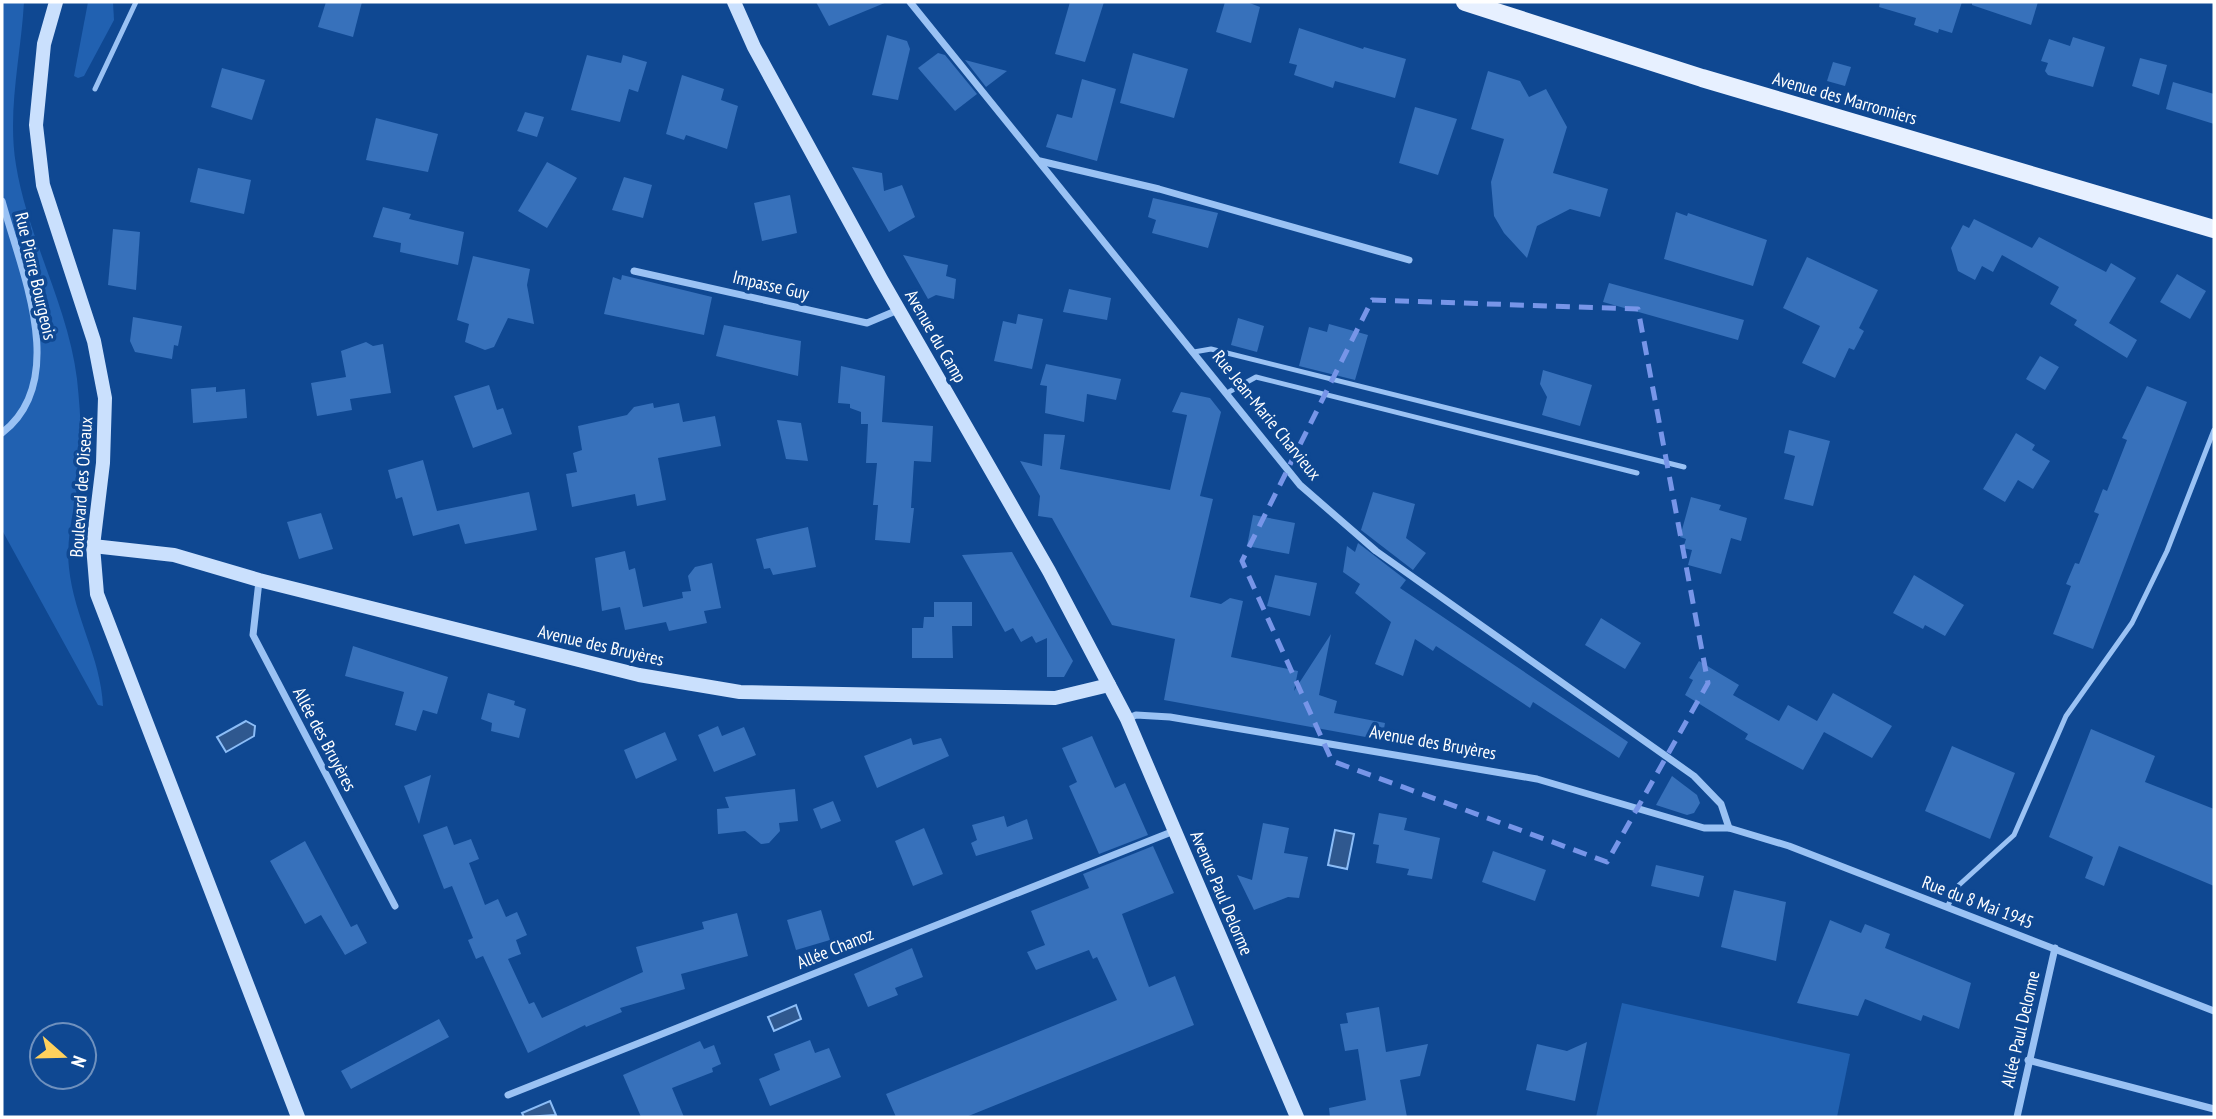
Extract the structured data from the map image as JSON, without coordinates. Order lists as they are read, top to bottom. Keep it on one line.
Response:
{"streets":{"main road":["Avenue des Marronniers"],"street":["Rue Pierre Bourgeois","Impasse Guy","Avenue du Camp","Rue Jean-Marie Charvieux","Boulevard des Oiseaux","Avenue des Bruyères","Allée des Bruyères","Avenue Paul Delorme","Rue du 8 Mai 1945","Allée Chanoz","Allée Paul Delorme"]},"crossings":[["Impasse Guy","Avenue du Camp"],["Avenue du Camp","Avenue des Bruyères"],["Avenue du Camp","Avenue Paul Delorme"],["Rue Jean-Marie Charvieux","Avenue des Bruyères"],["Rue Jean-Marie Charvieux","Rue du 8 Mai 1945"],["Boulevard des Oiseaux","Avenue des Bruyères"],["Avenue des Bruyères","Allée des Bruyères"],["Avenue des Bruyères","Avenue Paul Delorme"],["Avenue des Bruyères","Rue du 8 Mai 1945"],["Avenue Paul Delorme","Allée Chanoz"],["Rue du 8 Mai 1945","Allée Paul Delorme"]],"north":"right"}
